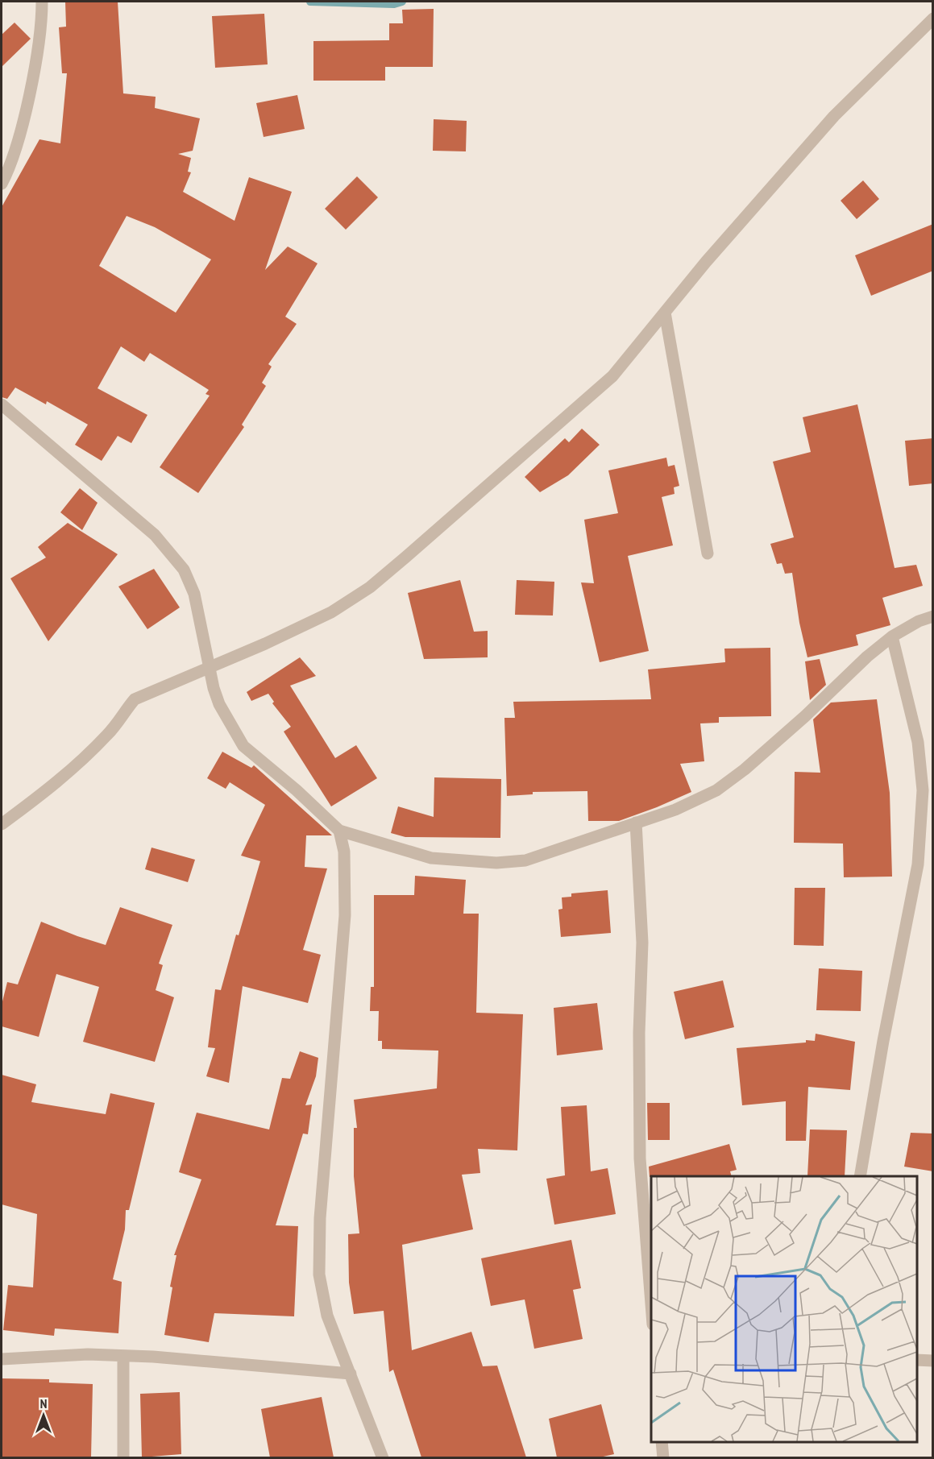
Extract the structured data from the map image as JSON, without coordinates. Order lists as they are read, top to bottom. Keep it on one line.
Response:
{"north":"top"}
